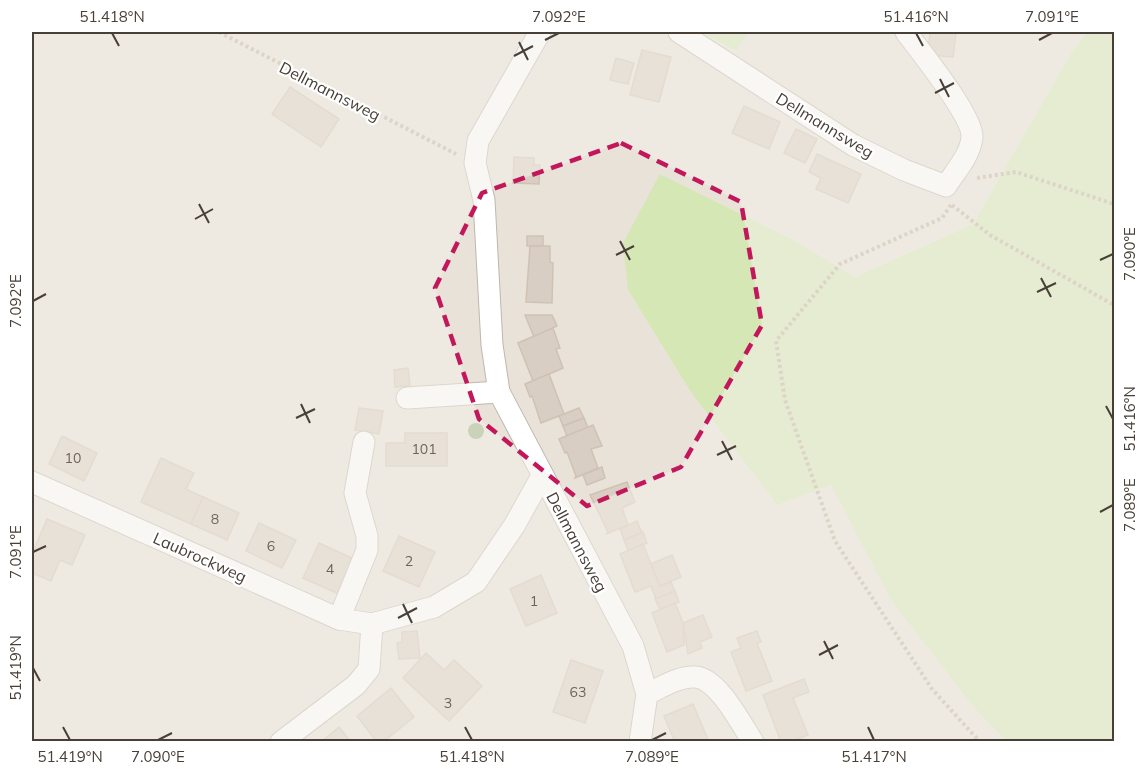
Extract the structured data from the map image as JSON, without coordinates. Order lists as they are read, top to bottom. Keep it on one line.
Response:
{"streets":{"street":["Dellmannsweg","Laubrockweg"]},"crossings":[["Dellmannsweg","Laubrockweg"]],"house_numbers":["101","10","8","6","2","4","1","63","3"],"coordinates":["51.418°N","7.092°E","51.416°N","7.091°E","7.090°E","7.089°E","51.419°N","51.417°N"]}
